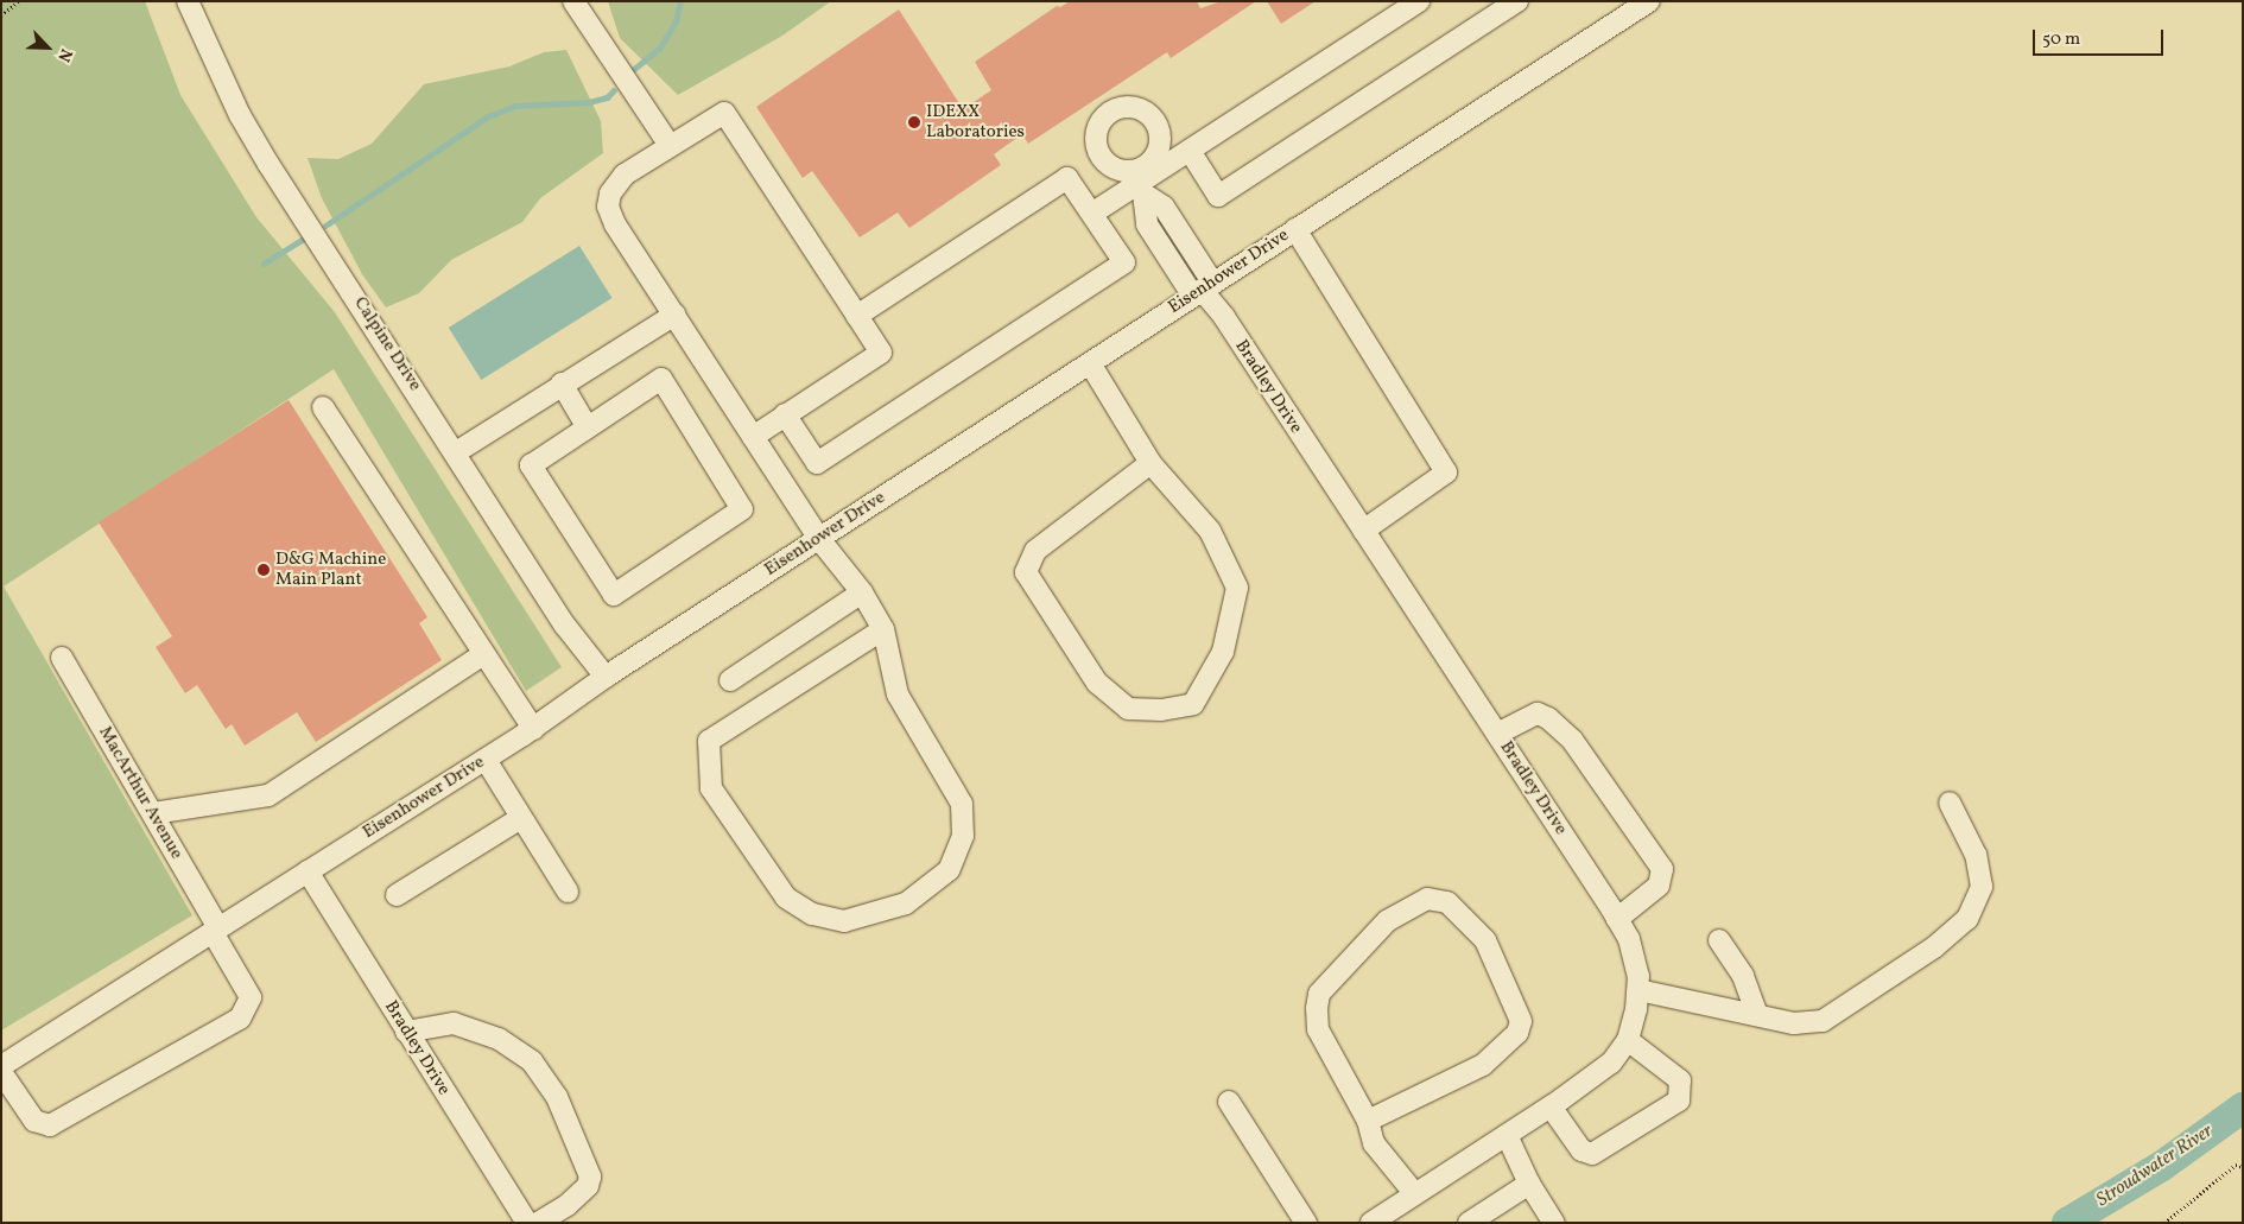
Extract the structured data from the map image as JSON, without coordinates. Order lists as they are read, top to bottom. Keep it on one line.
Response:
{"streets":{"street":["Eisenhower Drive","Calpine Drive","Bradley Drive","MacArthur Avenue"]},"crossings":[["Eisenhower Drive","Calpine Drive"],["Eisenhower Drive","Bradley Drive"],["Eisenhower Drive","MacArthur Avenue"]],"water":["Stroudwater River"],"places":["IDEXX Laboratories","D&G Machine Main Plant"],"scale_bar":"50 m","north":"bottom right"}
